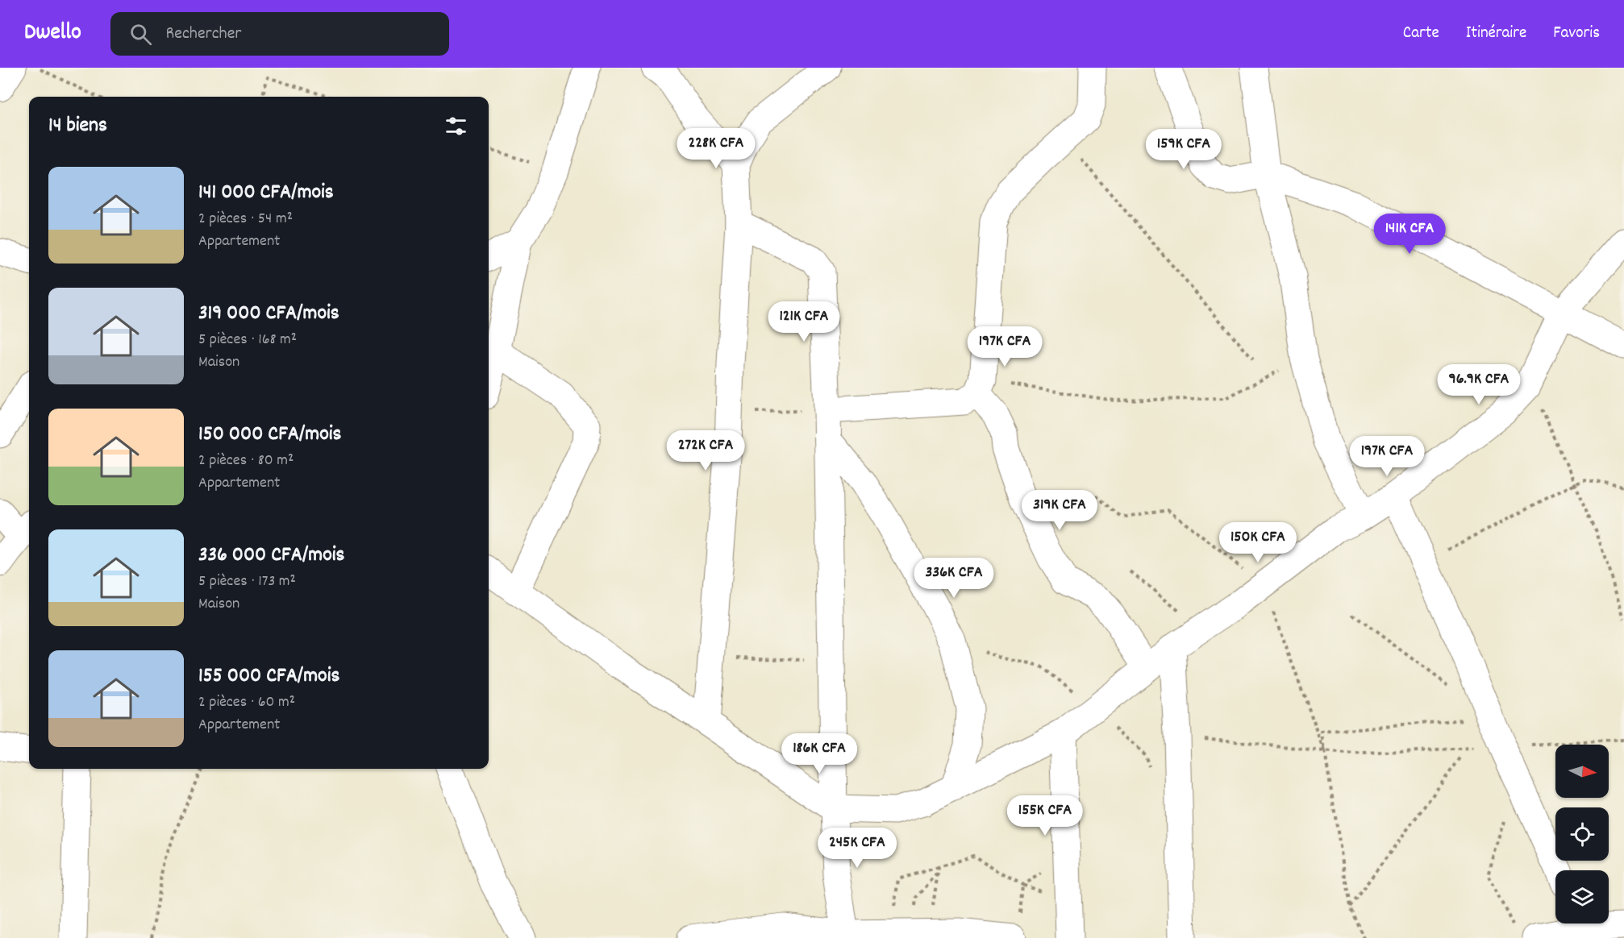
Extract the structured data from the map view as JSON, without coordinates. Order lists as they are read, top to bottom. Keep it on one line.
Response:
{"north":"right","page":{"header":"Dwello","search":"Rechercher","nav":["Carte","Itinéraire","Favoris"],"heading":"14 biens","price":["228K CFA","159K CFA","141K CFA","121K CFA","197K CFA","96.9K CFA","272K CFA","197K CFA","319K CFA","150K CFA","336K CFA","186K CFA","155K CFA","245K CFA"],"list":[{"name":"141 000 CFA/mois","note":"2 pièces · 54 m² · Appartement"},{"name":"319 000 CFA/mois","note":"5 pièces · 168 m² · Maison"},{"name":"150 000 CFA/mois","note":"2 pièces · 80 m² · Appartement"},{"name":"336 000 CFA/mois","note":"5 pièces · 173 m² · Maison"},{"name":"155 000 CFA/mois","note":"2 pièces · 60 m² · Appartement"}]}}
